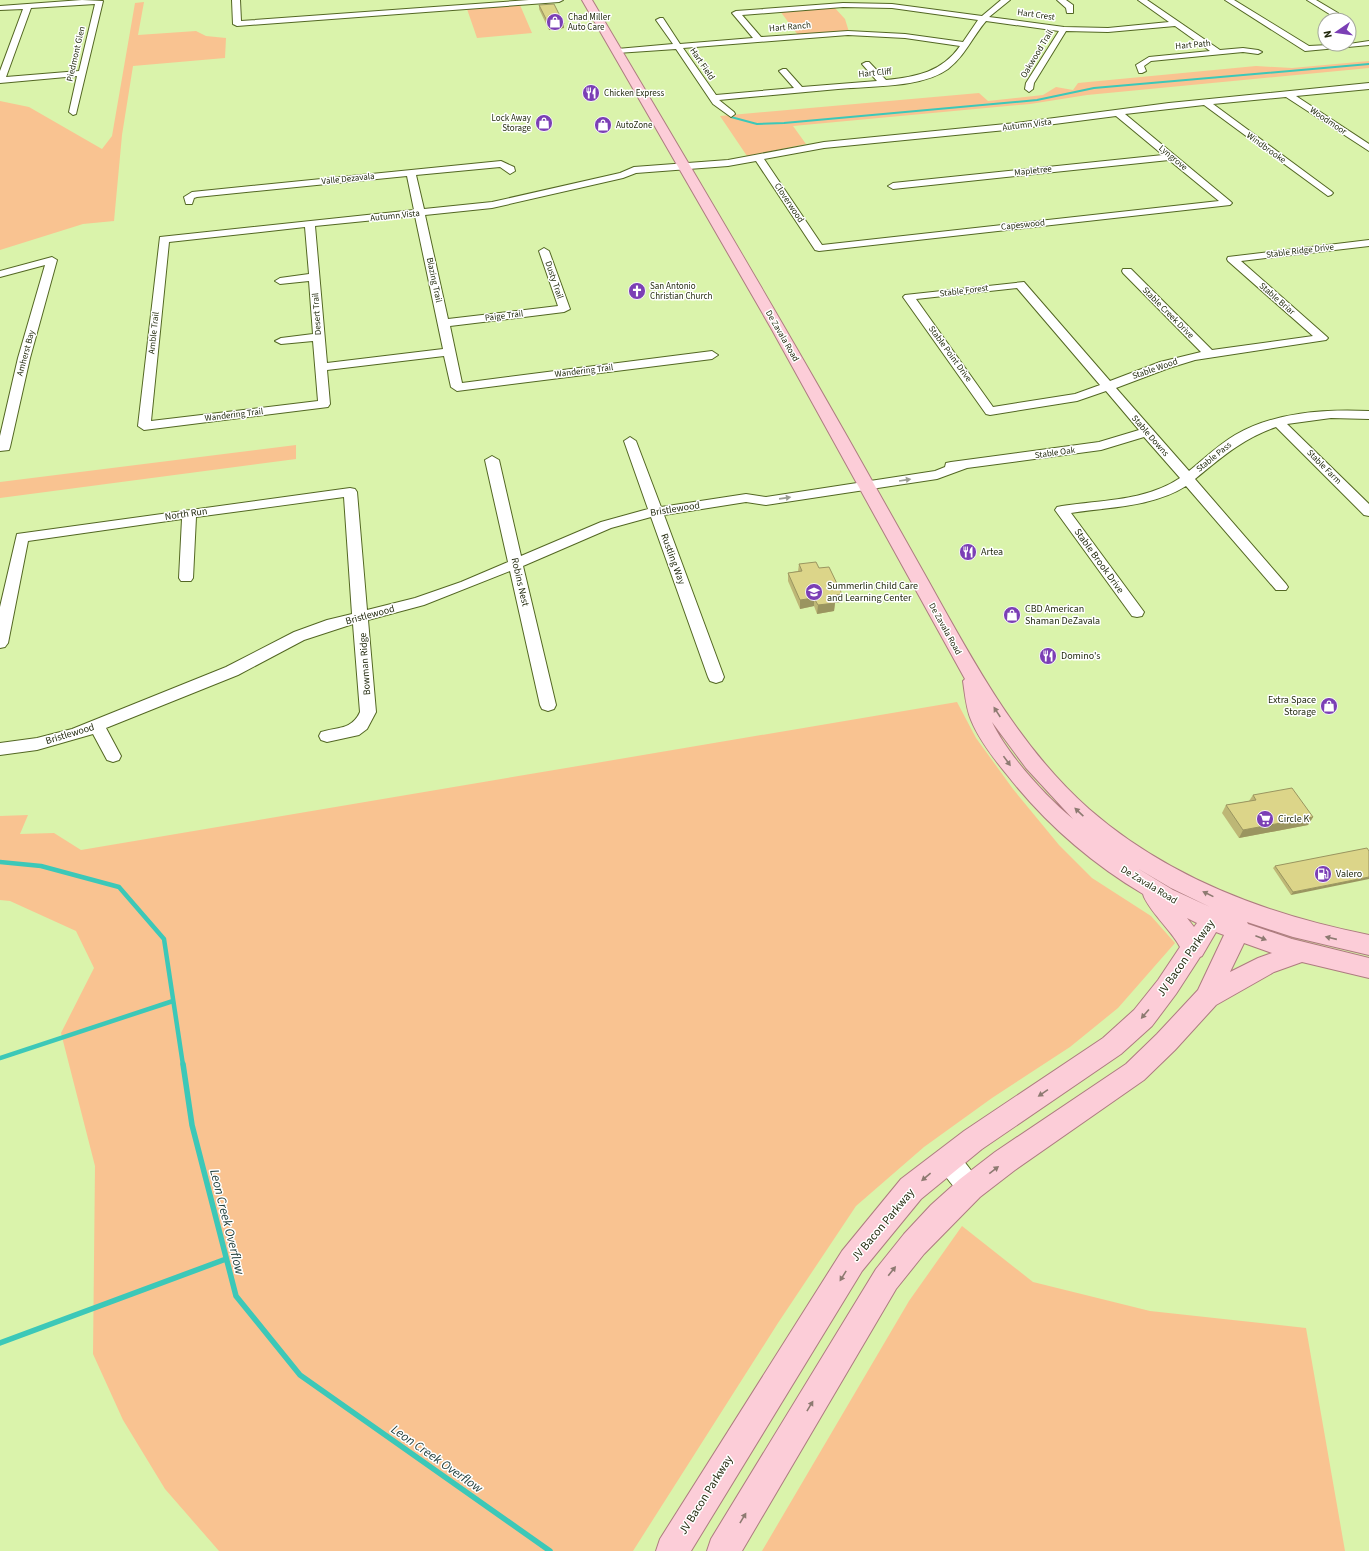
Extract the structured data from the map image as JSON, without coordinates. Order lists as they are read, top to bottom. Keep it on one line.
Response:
{"streets":{"main road":["De Zavala Road","JV Bacon Parkway"],"street":["Hart Crest","Hart Ranch","Hart Path","Piedmont Glen","Oakwood Trail","Hart Field","Hart Cliff","Woodmoor","Autumn Vista","Windbrooke","Lyngrove","Mapletree","Valle Dezavala","Cloverwood","Capeswood","Stable Ridge Drive","Blazing Trail","Dusty Trail","Stable Forest","Stable Briar","Stable Creek Drive","Desert Trail","Paige Trail","Amble Trail","Amherst Bay","Stable Point Drive","Stable Wood","Wandering Trail","Stable Downs","Stable Oak","Stable Pass","Stable Farm","Bristlewood","North Run","Rustling Way","Stable Brook Drive","Robins Nest","Bowman Ridge"]},"crossings":[["Hart Crest","Hart Ranch"],["Hart Crest","Oakwood Trail"],["Hart Crest","Hart Cliff"],["Hart Ranch","Hart Field"],["Hart Ranch","Hart Cliff"],["Hart Ranch","De Zavala Road"],["Hart Field","Hart Cliff"],["Woodmoor","Autumn Vista"],["Autumn Vista","Windbrooke"],["Autumn Vista","Lyngrove"],["Autumn Vista","Cloverwood"],["Autumn Vista","Blazing Trail"],["Autumn Vista","Desert Trail"],["Autumn Vista","Amble Trail"],["Autumn Vista","De Zavala Road"],["Lyngrove","Mapletree"],["Lyngrove","Capeswood"],["Valle Dezavala","Blazing Trail"],["Cloverwood","Capeswood"],["Stable Ridge Drive","Stable Briar"],["Blazing Trail","Paige Trail"],["Blazing Trail","Wandering Trail"],["Dusty Trail","Paige Trail"],["Stable Forest","Stable Point Drive"],["Stable Forest","Stable Downs"],["Stable Briar","Stable Wood"],["Stable Creek Drive","Stable Wood"],["Desert Trail","Wandering Trail"],["Amble Trail","Wandering Trail"],["De Zavala Road","Stable Oak"],["De Zavala Road","Bristlewood"],["De Zavala Road","JV Bacon Parkway"],["Stable Point Drive","Stable Wood"],["Stable Wood","Stable Downs"],["Stable Downs","Stable Oak"],["Stable Downs","Stable Pass"],["Stable Oak","Bristlewood"],["Stable Pass","Stable Farm"],["Stable Pass","Stable Brook Drive"],["Bristlewood","Rustling Way"],["Bristlewood","Robins Nest"],["Bristlewood","Bowman Ridge"],["North Run","Bowman Ridge"]],"water":["Leon Creek Overflow"],"places":{"shop":["Chad Miller Auto Care","Lock Away Storage","AutoZone","CBD American Shaman DeZavala","Extra Space Storage"],"restaurant":["Chicken Express","Artea","Domino's"],"church":["San Antonio Christian Church"],"school or university":["Summerlin Child Care and Learning Center"],"supermarket":["Circle K"],"fuel station":["Valero"]},"north":"left"}
